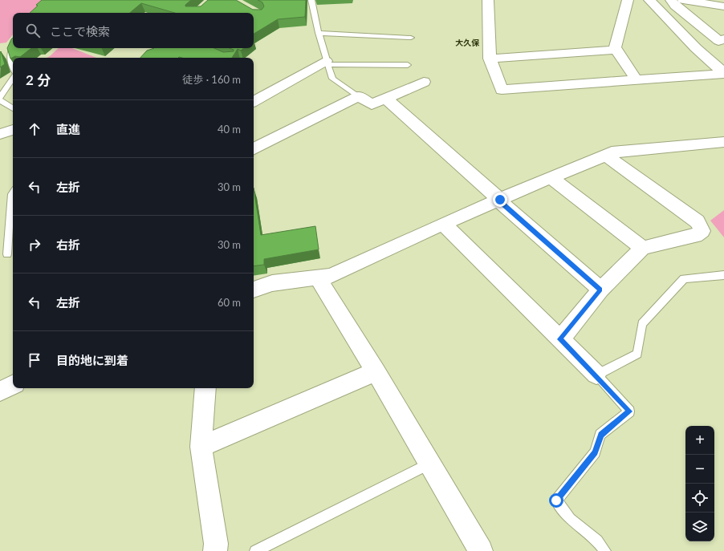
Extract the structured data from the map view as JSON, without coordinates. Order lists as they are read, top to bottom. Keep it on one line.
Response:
{"districts":["大久保"],"page":{"search":"ここで検索","heading":["2 分","徒歩 · 160 m"],"list":[["直進","40 m"],["左折","30 m"],["右折","30 m"],["左折","60 m"],"目的地に到着"],"map_buttons":["+","−"]}}
